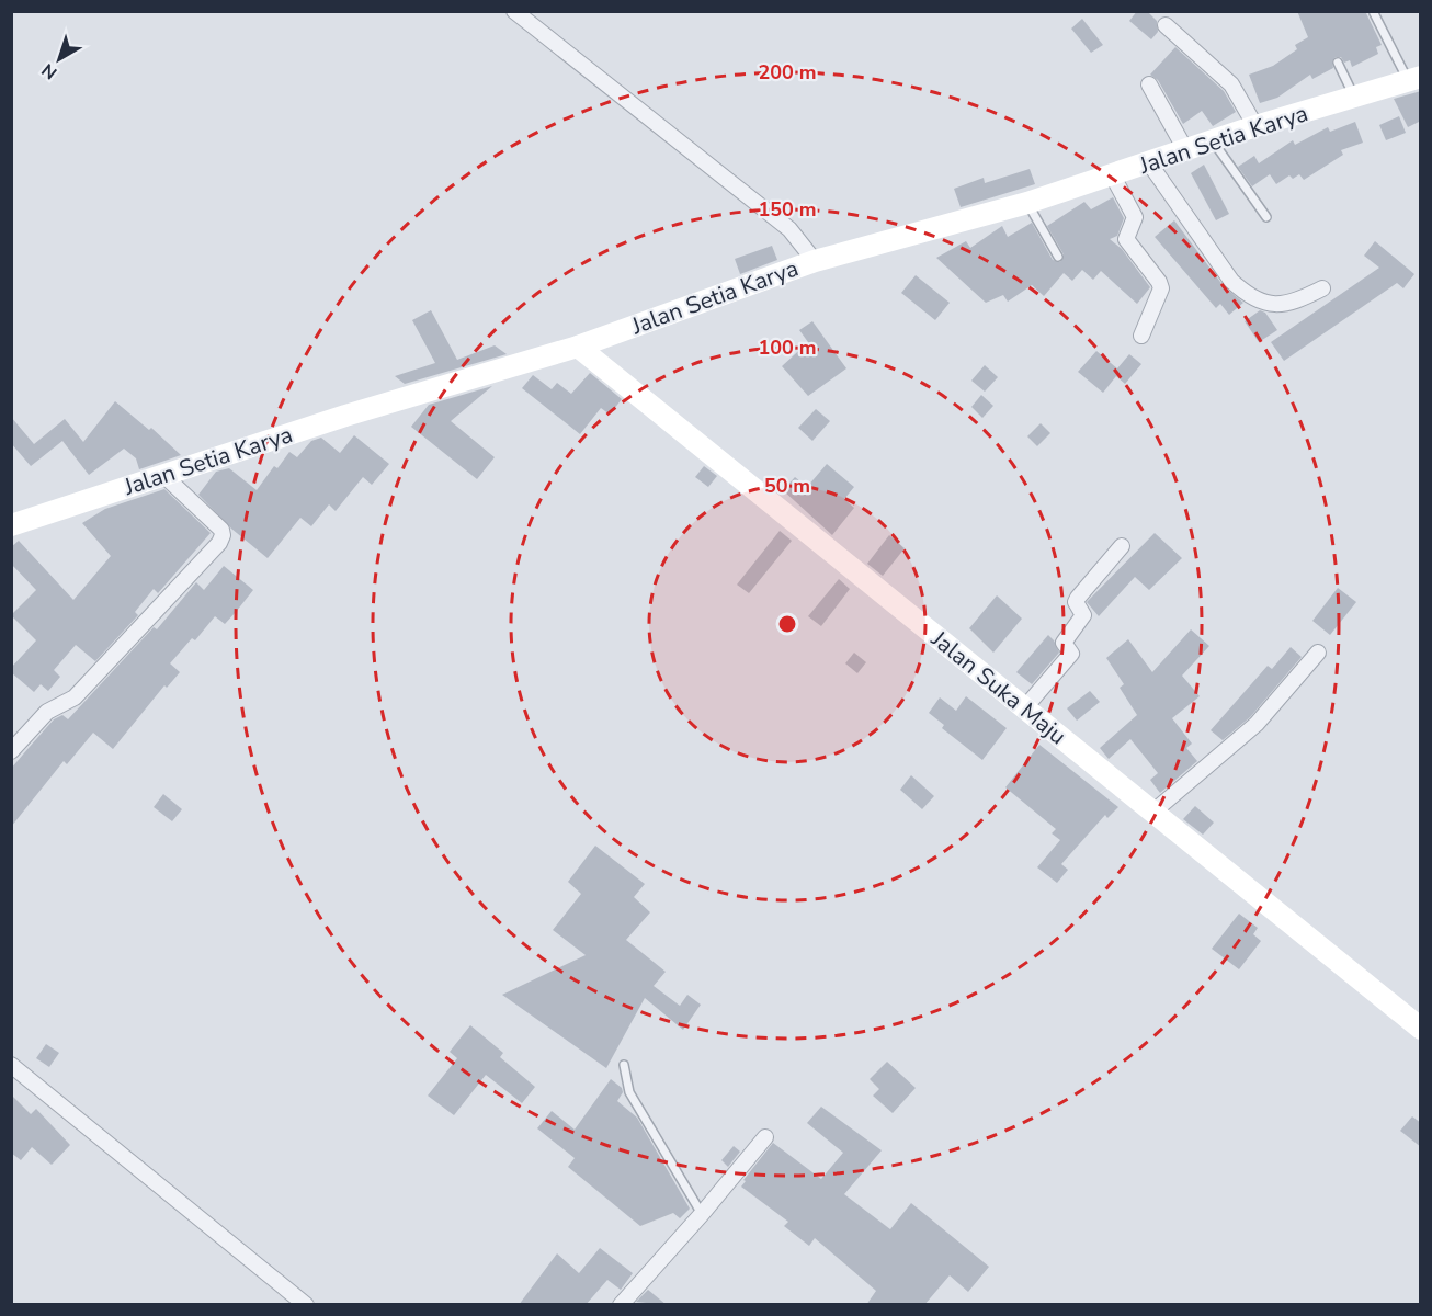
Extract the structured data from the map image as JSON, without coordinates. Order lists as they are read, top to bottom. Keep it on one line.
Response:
{"streets":{"main road":["Jalan Setia Karya","Jalan Suka Maju"]},"crossings":[["Jalan Setia Karya","Jalan Suka Maju"]],"north":"bottom left","rings":["200 m","150 m","100 m","50 m"]}
